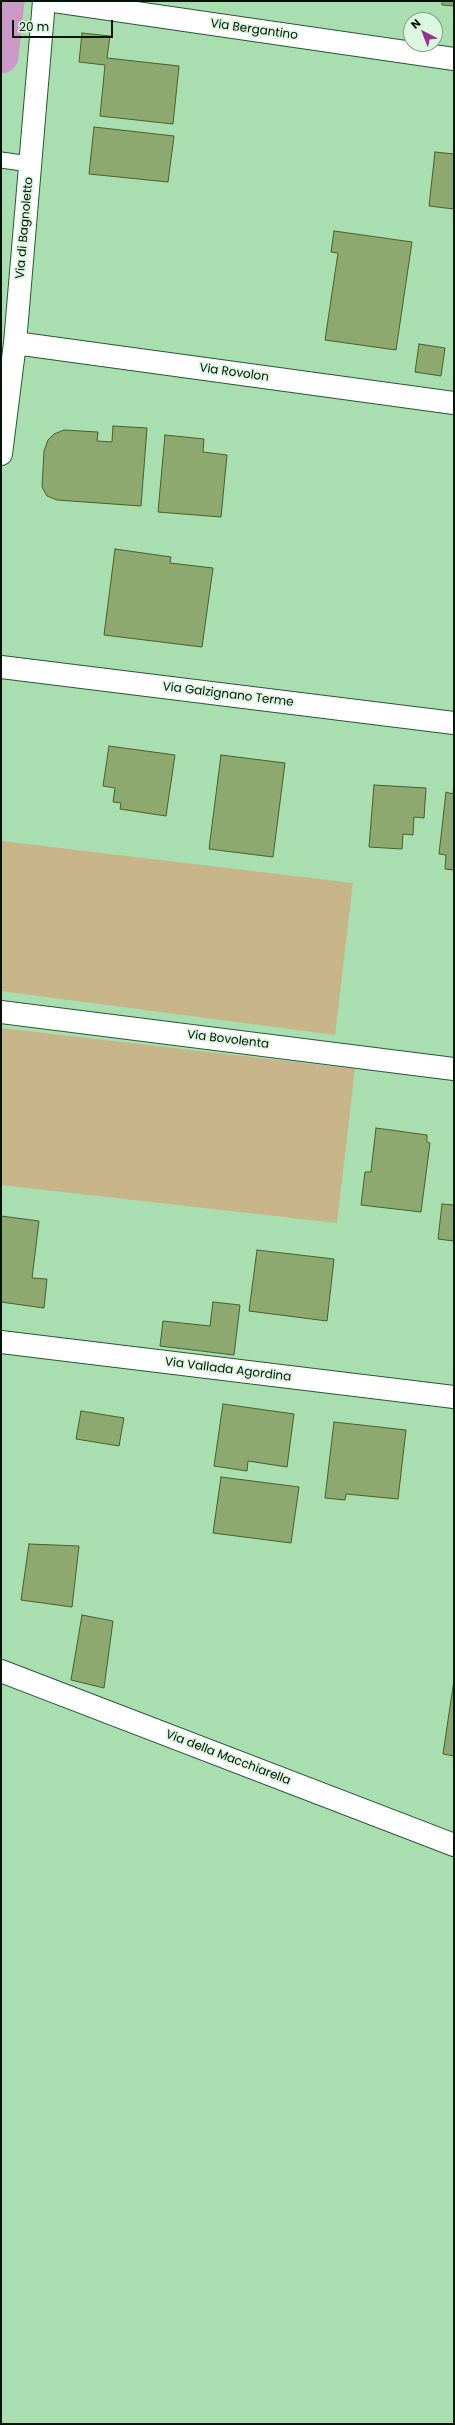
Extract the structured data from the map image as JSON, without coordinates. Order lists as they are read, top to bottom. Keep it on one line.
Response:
{"streets":{"street":["Via Bergantino","Via di Bagnoletto","Via Rovolon","Via Galzignano Terme","Via Bovolenta","Via Vallada Agordina","Via della Macchiarella"]},"crossings":[["Via di Bagnoletto","Via Rovolon"]],"scale_bar":"20 m","north":"top left"}
